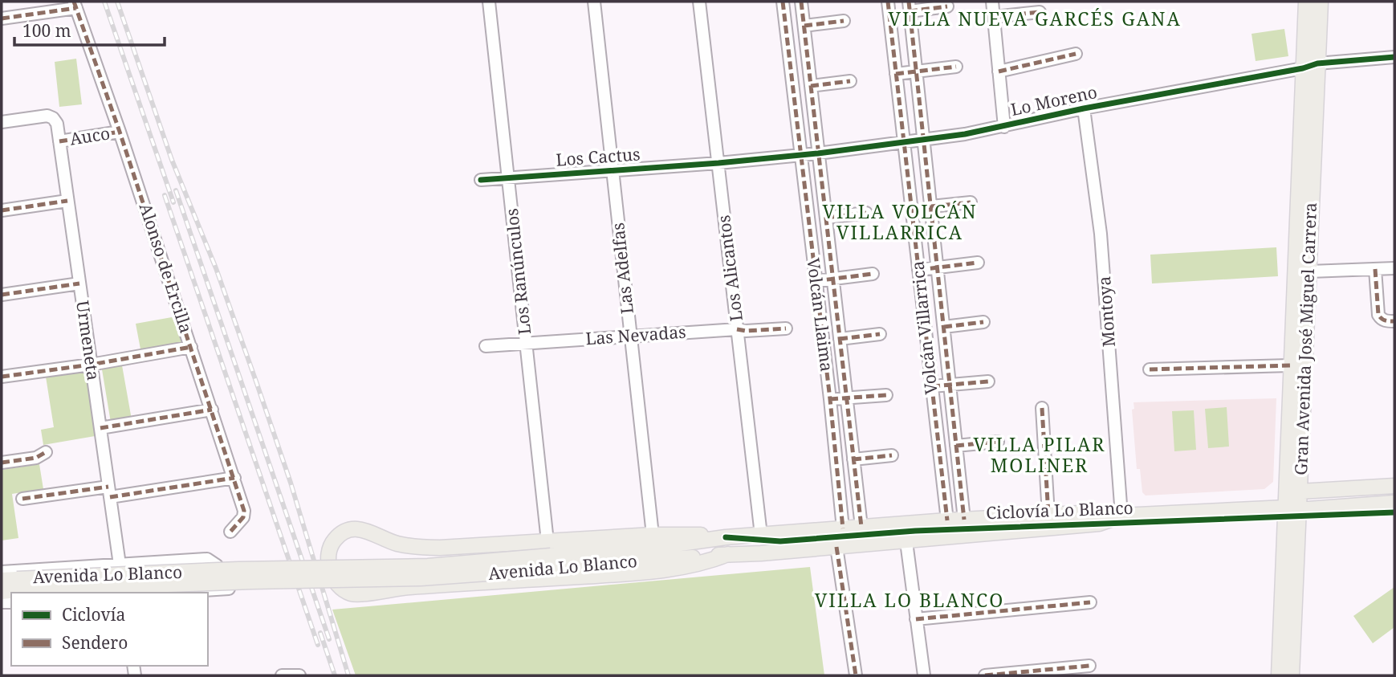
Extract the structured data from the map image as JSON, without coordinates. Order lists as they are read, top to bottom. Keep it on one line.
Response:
{"streets":{"main road":["Gran Avenida José Miguel Carrera","Avenida Lo Blanco"],"street":["Lo Moreno","Auco","Los Cactus","Alonso de Ercilla","Las Adelfas","Los Alicantos","Los Ranúnculos","Montoya","Volcán Llaima","Volcán Villarrica","Las Nevadas","Urmeneta"],"cycle path":["Ciclovía Lo Blanco"]},"crossings":[["Lo Moreno","Los Cactus"],["Lo Moreno","Los Alicantos"],["Lo Moreno","Montoya"],["Lo Moreno","Volcán Llaima"],["Lo Moreno","Volcán Villarrica"],["Lo Moreno","Gran Avenida José Miguel Carrera"],["Auco","Alonso de Ercilla"],["Auco","Urmeneta"],["Los Cactus","Las Adelfas"],["Los Cactus","Los Alicantos"],["Los Cactus","Los Ranúnculos"],["Las Adelfas","Las Nevadas"],["Los Alicantos","Las Nevadas"],["Los Alicantos","Avenida Lo Blanco"],["Los Ranúnculos","Las Nevadas"],["Los Ranúnculos","Avenida Lo Blanco"],["Montoya","Avenida Lo Blanco"],["Volcán Llaima","Avenida Lo Blanco"],["Volcán Villarrica","Avenida Lo Blanco"],["Gran Avenida José Miguel Carrera","Avenida Lo Blanco"]],"districts":["VILLA NUEVA GARCÉS GANA","VILLA VOLCÁN VILLARRICA","VILLA PILAR MOLINER","VILLA LO BLANCO"],"legend":["Ciclovía","Sendero"],"scale_bar":"100 m"}
